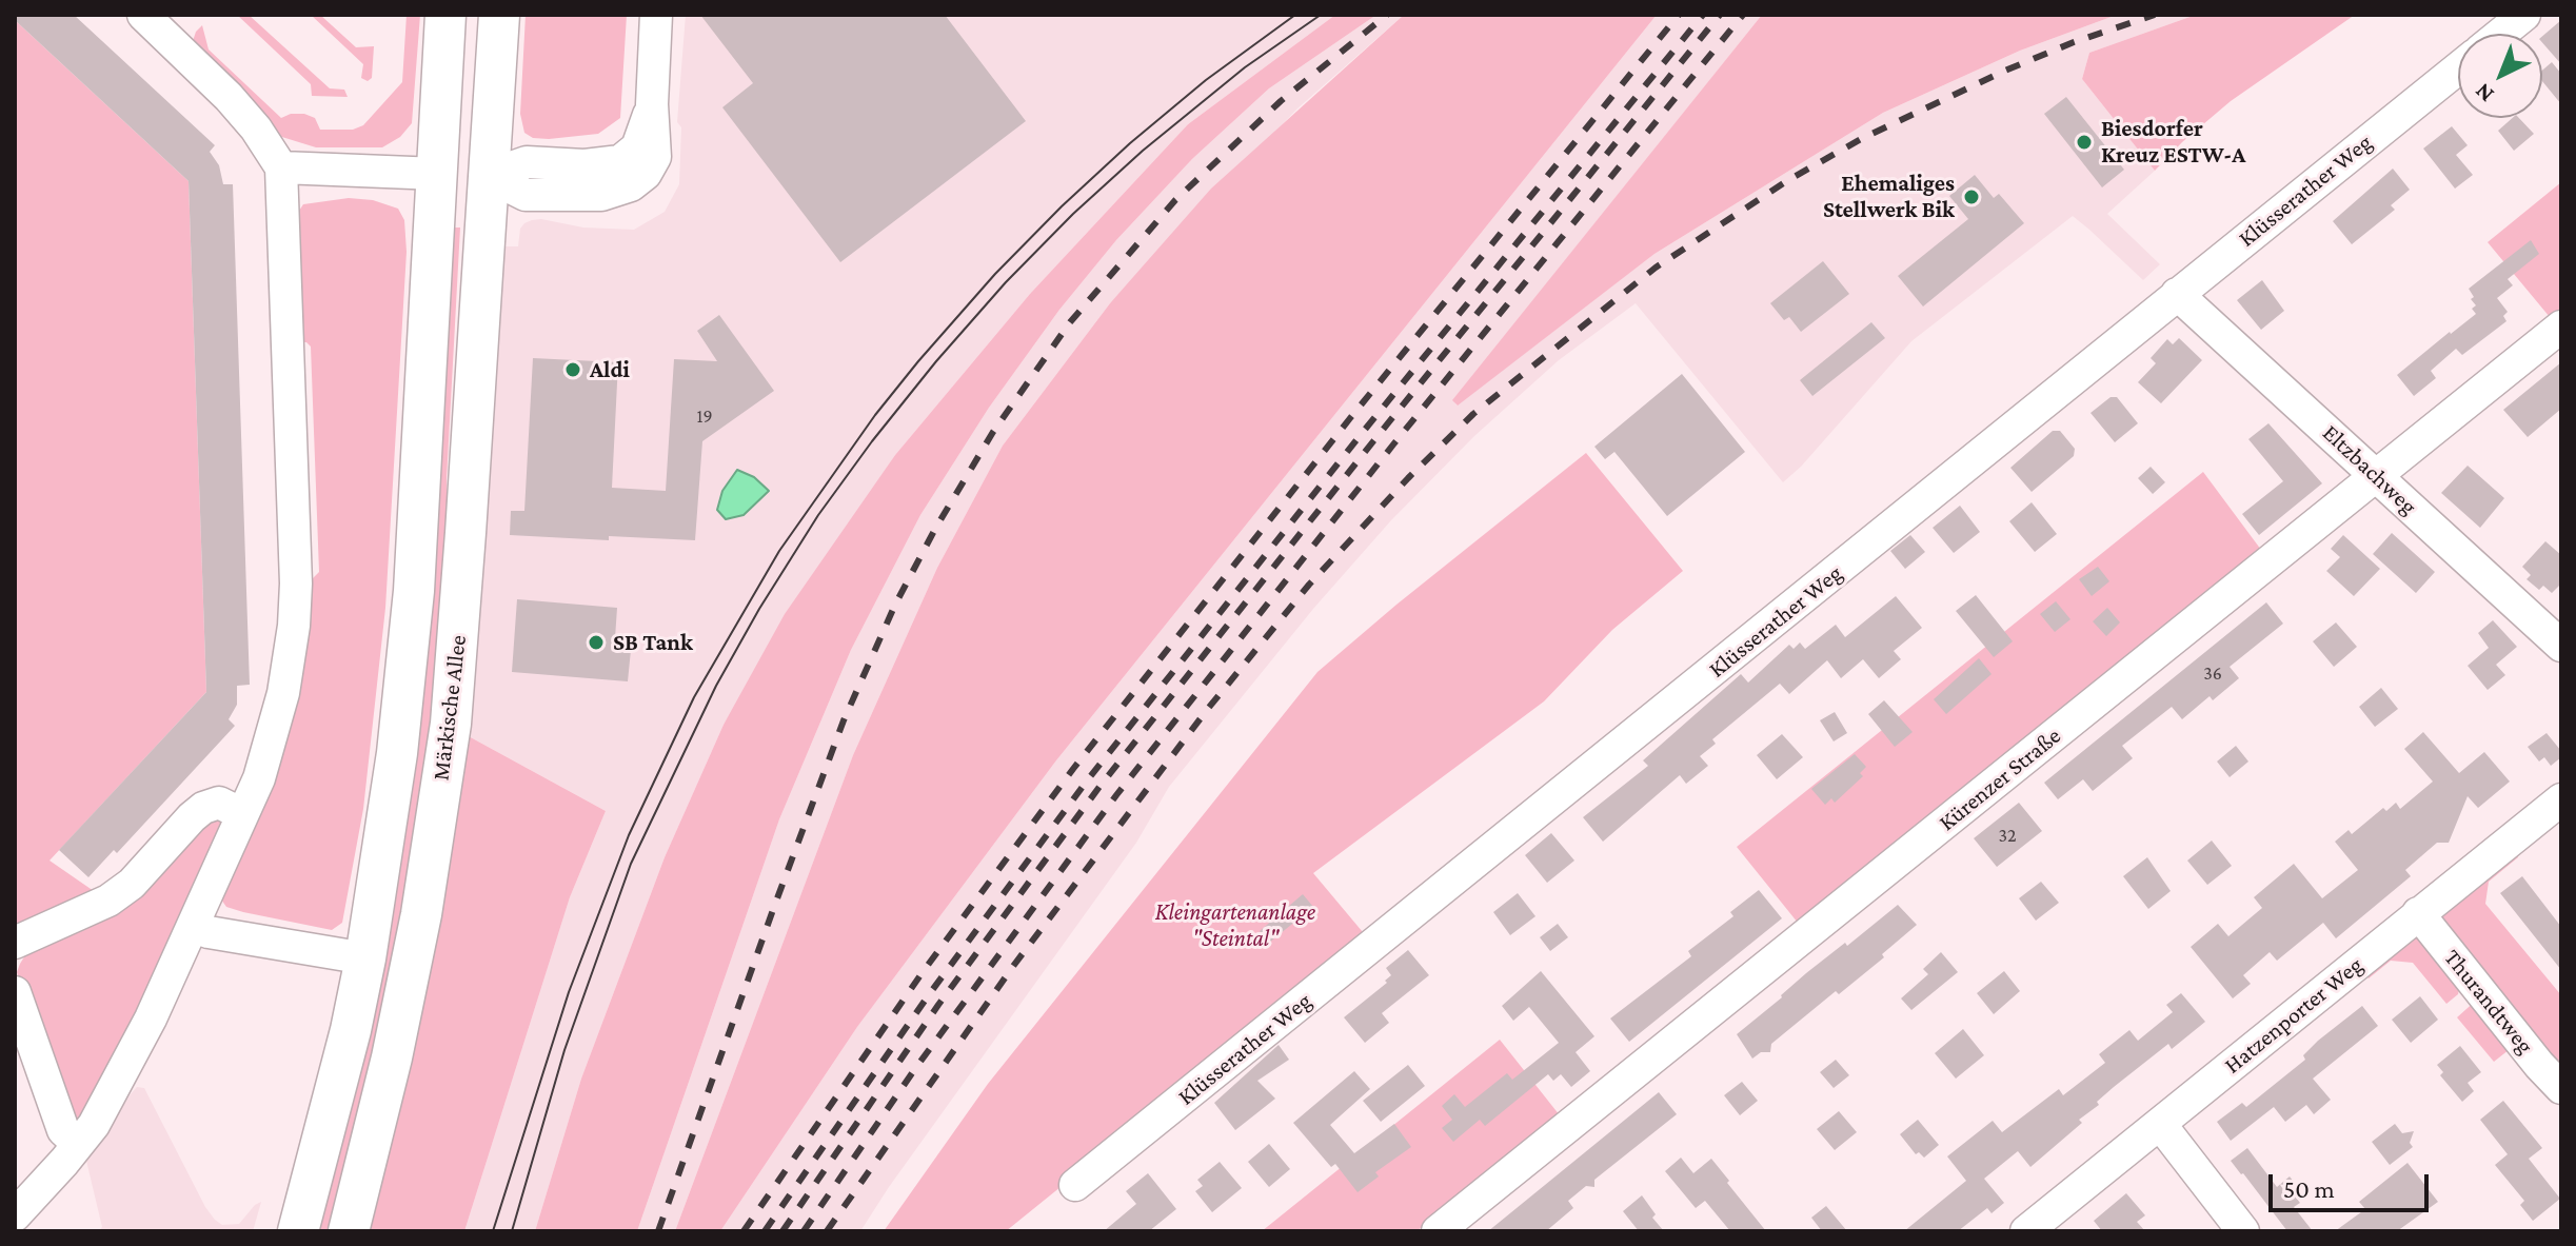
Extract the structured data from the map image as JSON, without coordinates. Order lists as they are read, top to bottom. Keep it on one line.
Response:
{"streets":{"main road":["Märkische Allee"],"street":["Klüsserather Weg","Eltzbachweg","Kürenzer Straße","Thurandtweg","Hatzenporter Weg"]},"crossings":[["Klüsserather Weg","Eltzbachweg"],["Eltzbachweg","Kürenzer Straße"],["Thurandtweg","Hatzenporter Weg"]],"parks":["Kleingartenanlage \"Steintal\""],"places":["Biesdorfer Kreuz ESTW-A","Ehemaliges Stellwerk Bik","Aldi","SB Tank"],"house_numbers":["19","36","32"],"scale_bar":"50 m","north":"bottom left"}
